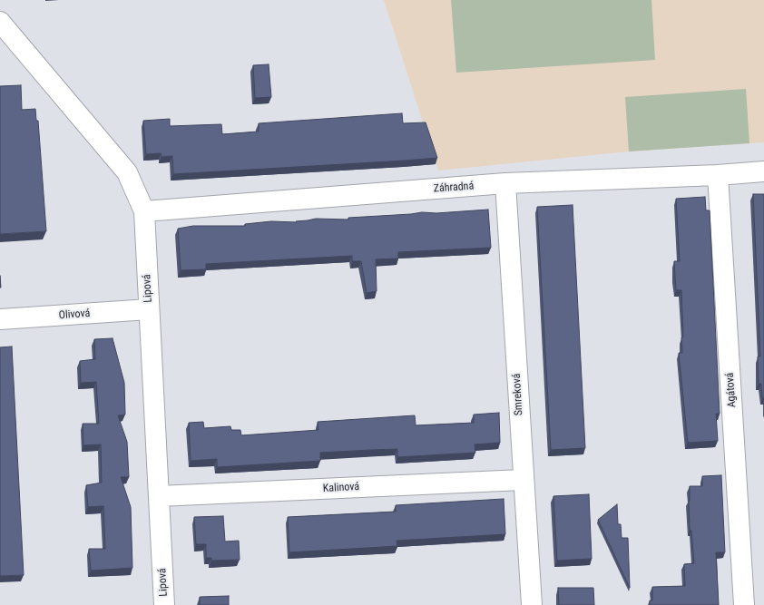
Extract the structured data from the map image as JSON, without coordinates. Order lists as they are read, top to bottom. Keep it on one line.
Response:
{"streets":{"street":["Záhradná","Lipová","Olivová","Agátová","Smreková","Kalinová"]},"crossings":[["Záhradná","Lipová"],["Záhradná","Agátová"],["Záhradná","Smreková"],["Lipová","Olivová"],["Lipová","Kalinová"],["Smreková","Kalinová"]]}
